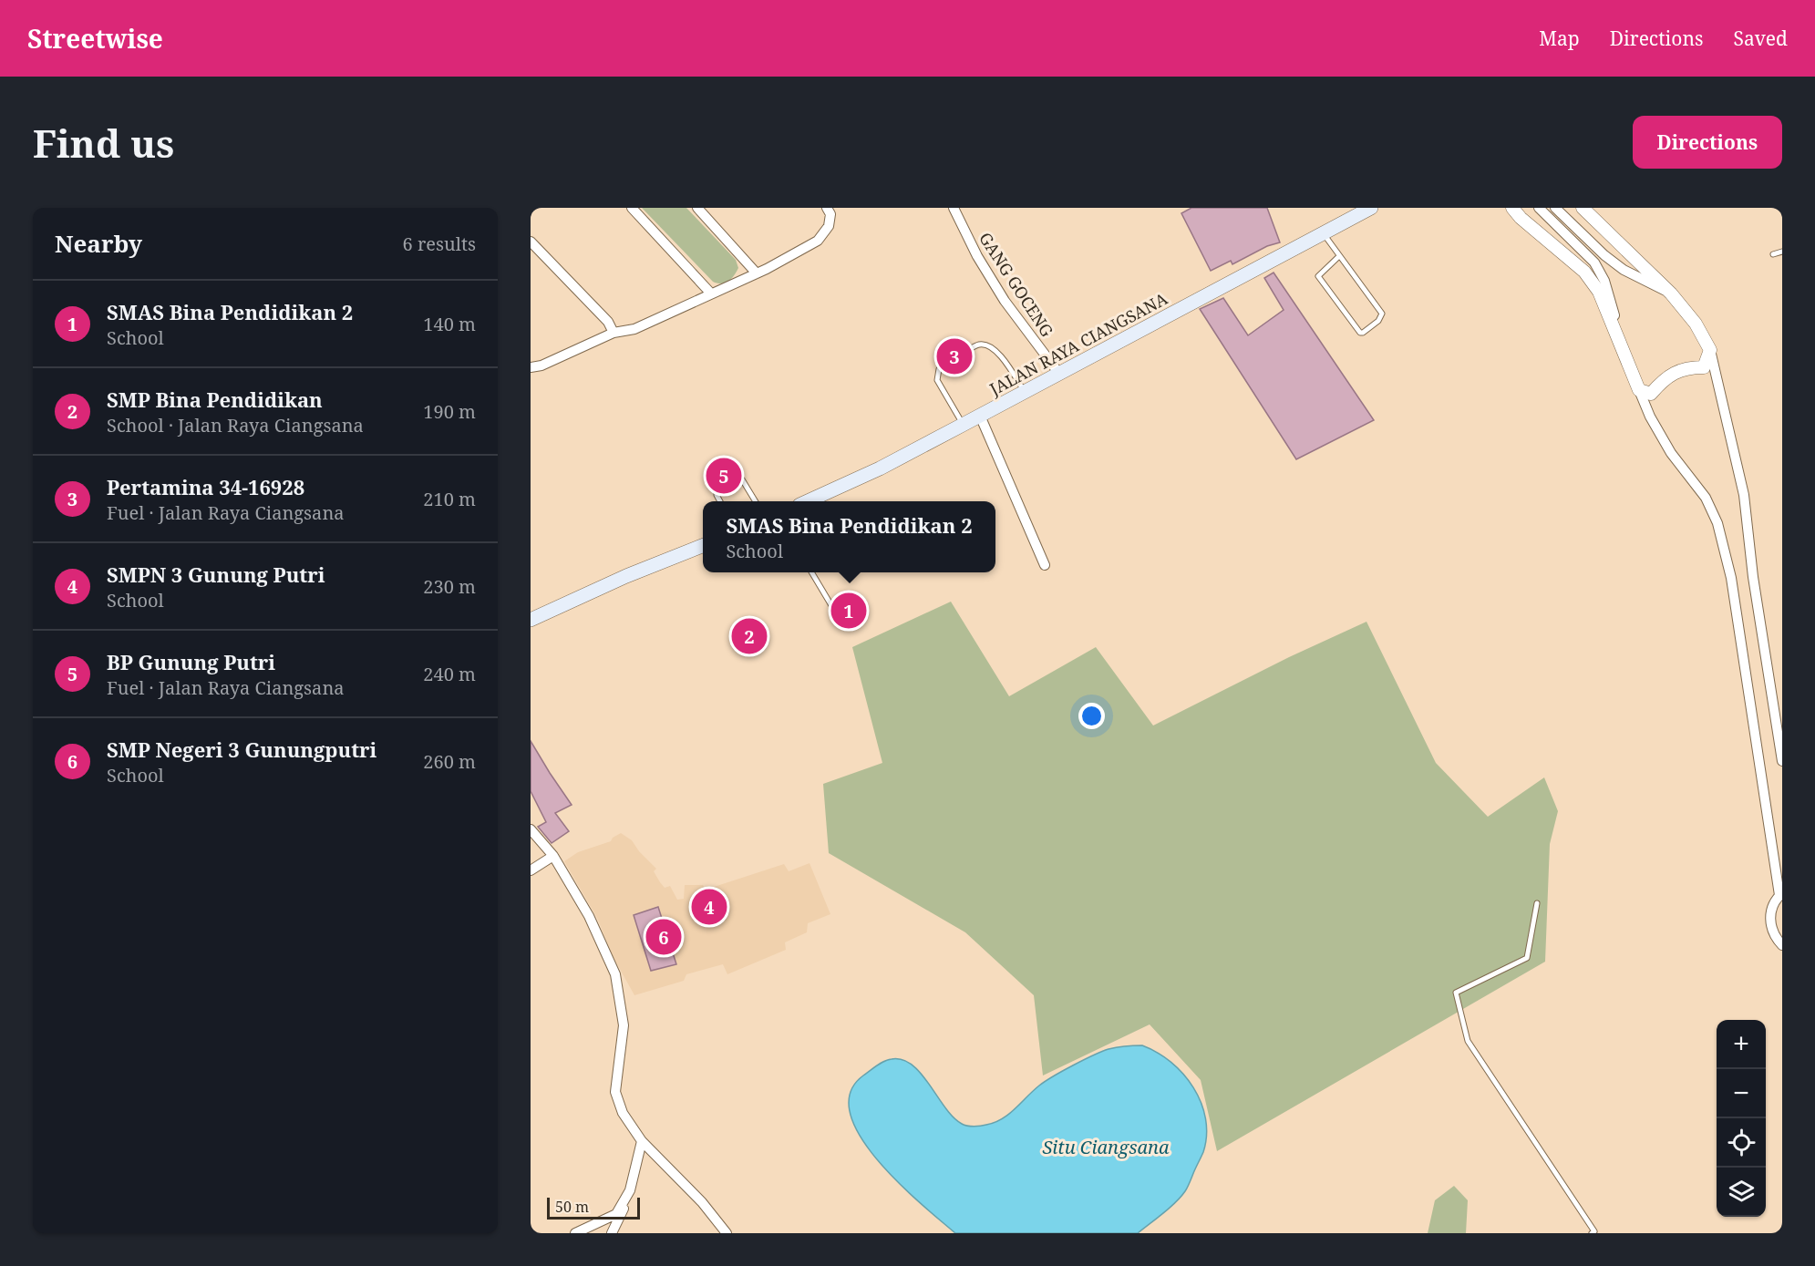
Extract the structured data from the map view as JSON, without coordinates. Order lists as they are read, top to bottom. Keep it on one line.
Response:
{"streets":{"main road":["JALAN RAYA CIANGSANA"],"street":["GANG GOCENG"]},"crossings":[["GANG GOCENG","JALAN RAYA CIANGSANA"]],"water":["Situ Ciangsana"],"scale_bar":"50 m","page":{"header":"Streetwise","nav":["Map","Directions","Saved"],"buttons":"Directions","title":"Find us","heading":["Nearby","6 results"],"list":[{"mark":"1","name":"SMAS Bina Pendidikan 2","note":"School","value":"140 m"},{"mark":"2","name":"SMP Bina Pendidikan","note":"School · Jalan Raya Ciangsana","value":"190 m"},{"mark":"3","name":"Pertamina 34-16928","note":"Fuel · Jalan Raya Ciangsana","value":"210 m"},{"mark":"4","name":"SMPN 3 Gunung Putri","note":"School","value":"230 m"},{"mark":"5","name":"BP Gunung Putri","note":"Fuel · Jalan Raya Ciangsana","value":"240 m"},{"mark":"6","name":"SMP Negeri 3 Gunungputri","note":"School","value":"260 m"}],"pins":["3","5","1","2","4","6"],"popup":["SMAS Bina Pendidikan 2","School"],"map_buttons":["+","−"],"scale":"50 m"}}
